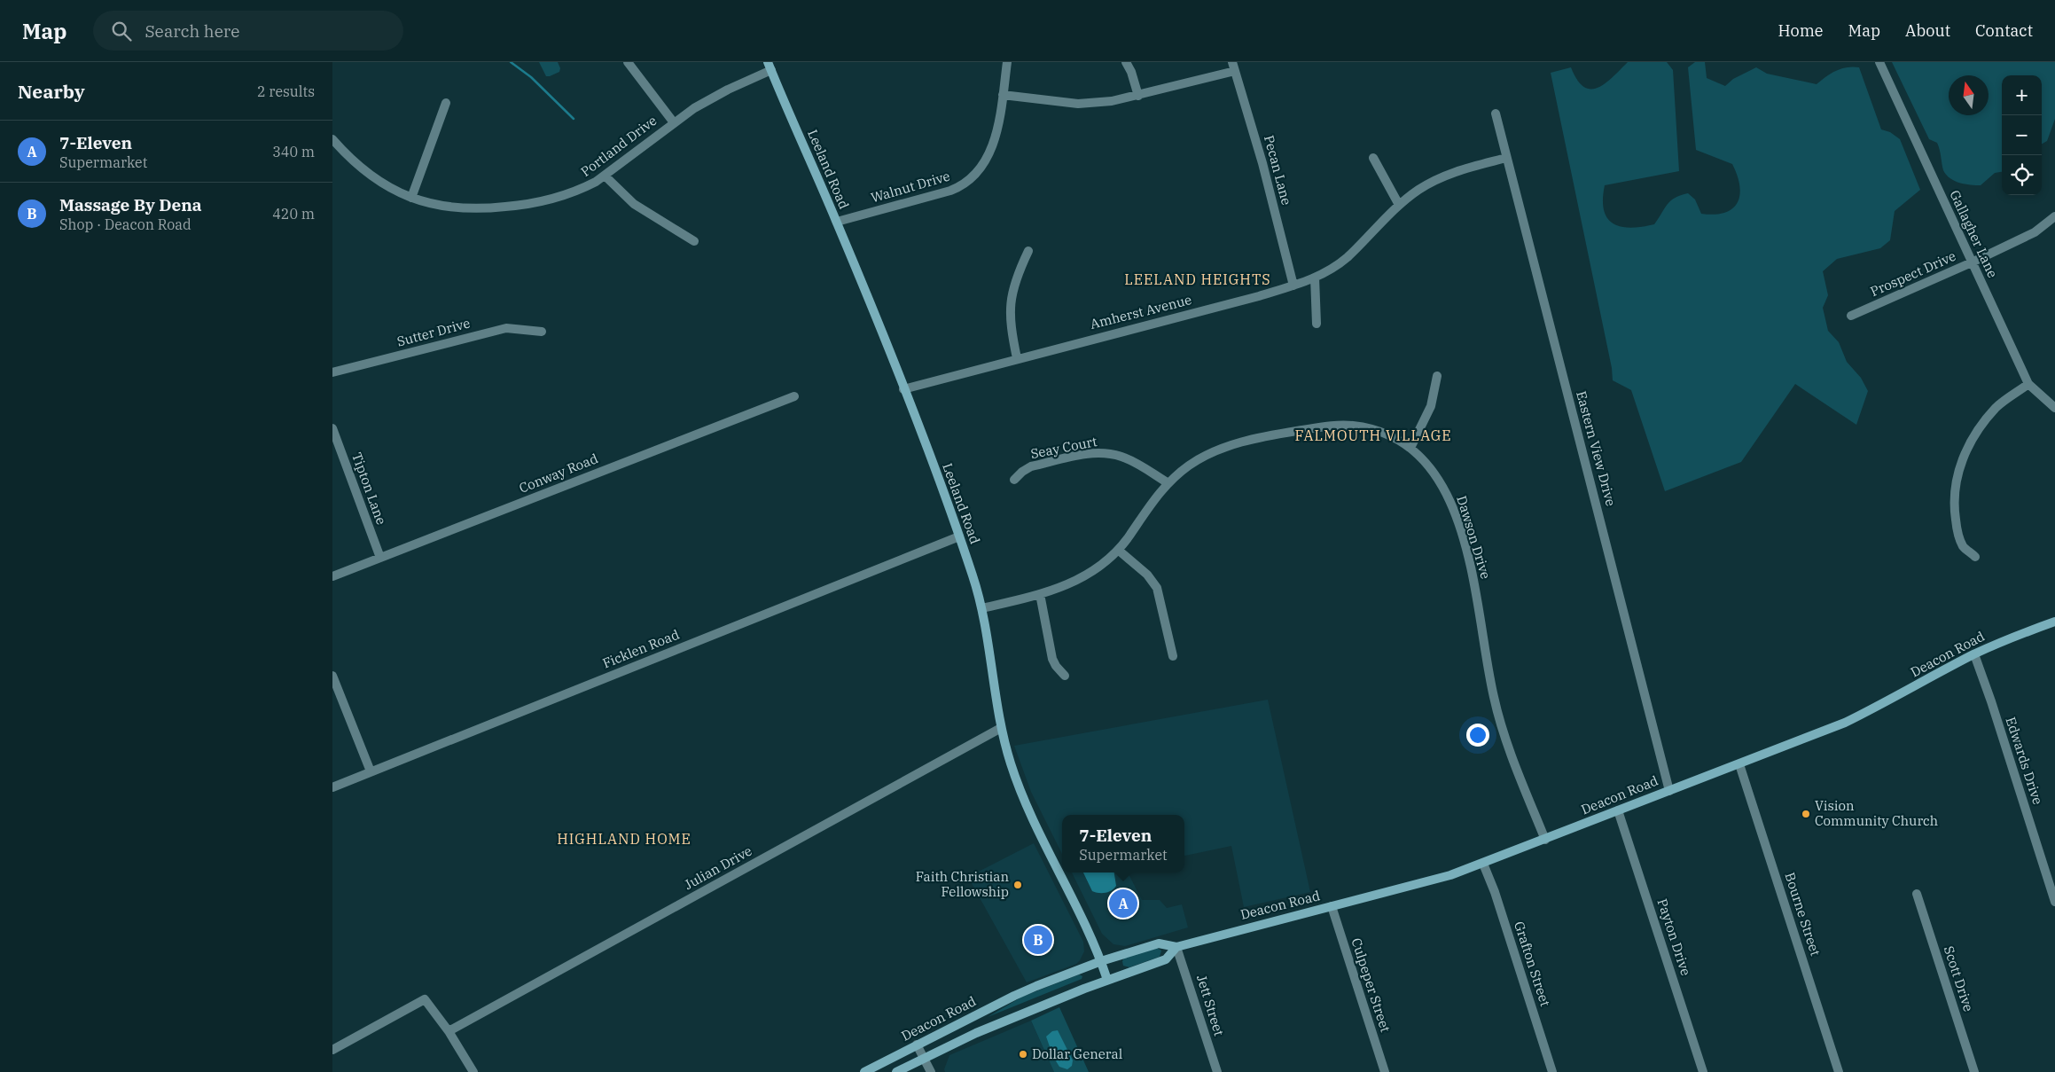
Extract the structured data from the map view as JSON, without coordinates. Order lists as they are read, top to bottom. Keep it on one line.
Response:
{"streets":{"main road":["Leeland Road","Deacon Road"],"street":["Portland Drive","Pecan Lane","Walnut Drive","Gallagher Lane","Prospect Drive","Amherst Avenue","Sutter Drive","Seay Court","Eastern View Drive","Conway Road","Tipton Lane","Dawson Drive","Ficklen Road","Edwards Drive","Julian Drive","Bourne Street","Payton Drive","Grafton Street","Scott Drive","Culpeper Street","Jett Street"]},"crossings":[["Portland Drive","Leeland Road"],["Leeland Road","Walnut Drive"],["Leeland Road","Amherst Avenue"],["Leeland Road","Dawson Drive"],["Leeland Road","Ficklen Road"],["Leeland Road","Deacon Road"],["Leeland Road","Julian Drive"],["Pecan Lane","Amherst Avenue"],["Gallagher Lane","Prospect Drive"],["Amherst Avenue","Eastern View Drive"],["Seay Court","Dawson Drive"],["Eastern View Drive","Deacon Road"],["Conway Road","Tipton Lane"],["Dawson Drive","Deacon Road"],["Deacon Road","Edwards Drive"],["Deacon Road","Bourne Street"],["Deacon Road","Payton Drive"],["Deacon Road","Grafton Street"],["Deacon Road","Culpeper Street"],["Deacon Road","Jett Street"]],"districts":["LEELAND HEIGHTS","FALMOUTH VILLAGE","HIGHLAND HOME"],"places":["Vision Community Church","Faith Christian Fellowship","Dollar General"],"north":"top","page":{"header":"Map","search":"Search here","nav":["Home","Map","About","Contact"],"heading":["Nearby","2 results"],"map_buttons":["+","−"],"list":[{"mark":"A","name":"7-Eleven","note":"Supermarket","value":"340 m"},{"mark":"B","name":"Massage By Dena","note":"Shop · Deacon Road","value":"420 m"}],"popup":["7-Eleven","Supermarket"],"pins":["A","B"]}}
